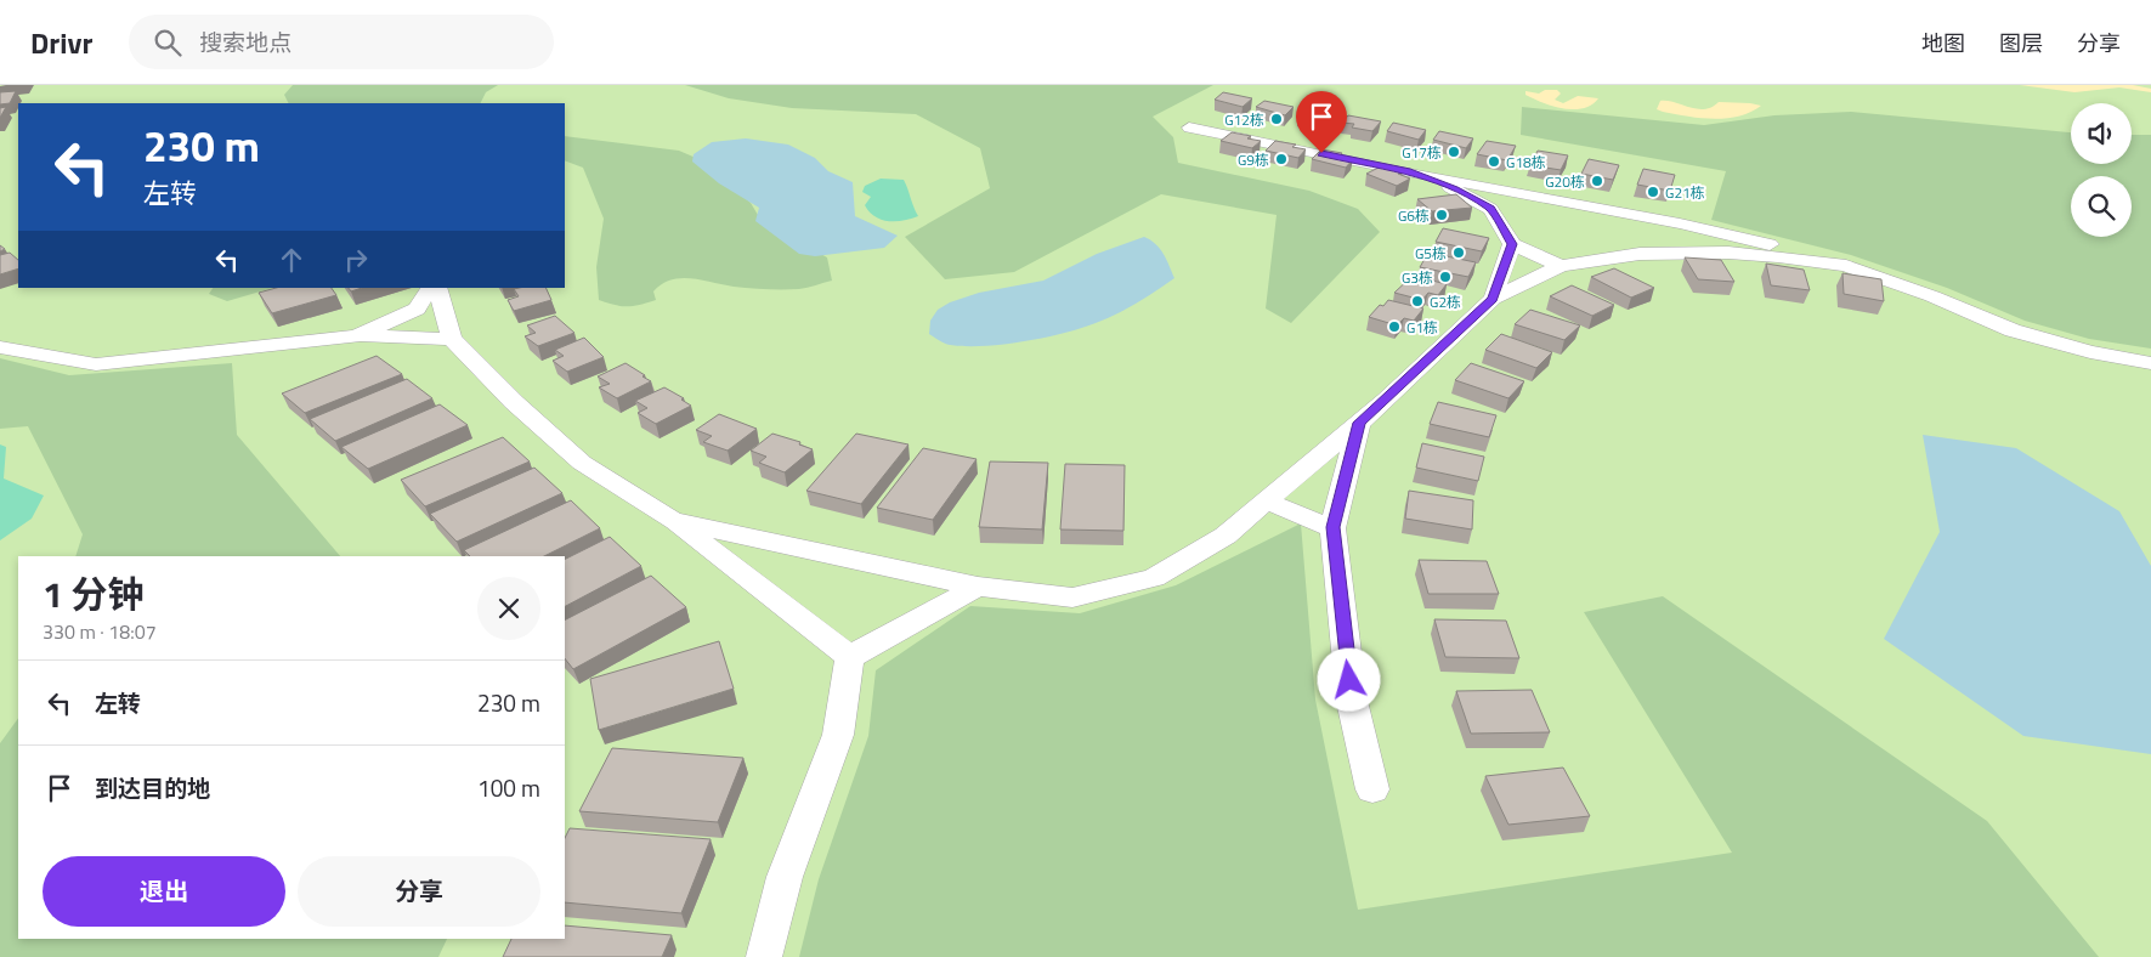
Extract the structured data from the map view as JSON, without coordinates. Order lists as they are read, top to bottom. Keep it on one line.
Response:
{"places":["G12栋","G17栋","G9栋","G18栋","G20栋","G21栋","G6栋","G5栋","G3栋","G2栋","G1栋"],"page":{"header":"Drivr","search":"搜索地点","nav":["地图","图层","分享"],"turn":["230 m","左转"],"heading":["1 分钟","330 m · 18:07"],"list":[{"name":"左转","value":"230 m"},{"name":"到达目的地","value":"100 m"}],"buttons":["退出","分享"]}}
